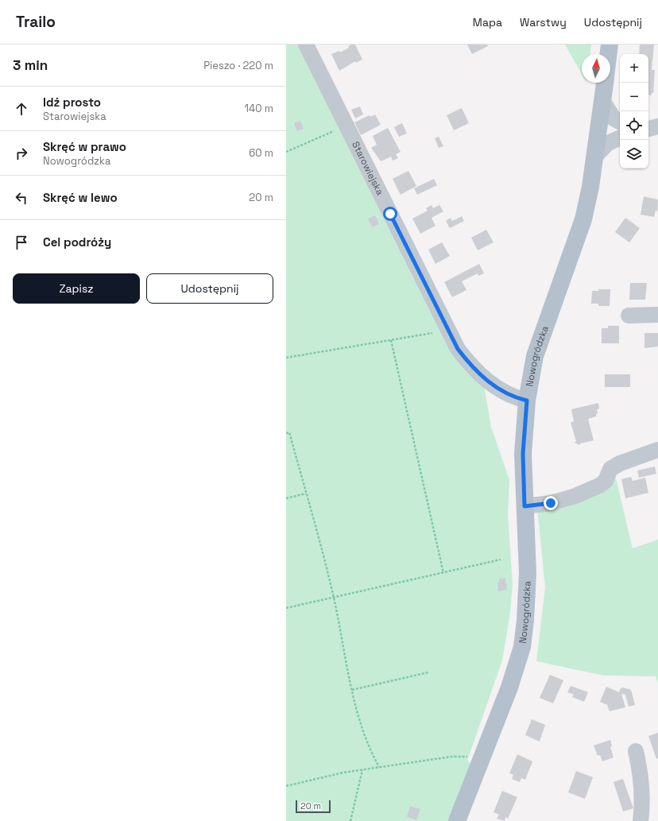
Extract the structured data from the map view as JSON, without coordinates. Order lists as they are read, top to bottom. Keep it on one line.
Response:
{"streets":{"main road":["Nowogródzka"],"street":["Starowiejska"]},"crossings":[["Starowiejska","Nowogródzka"]],"scale_bar":"20 m","north":"top","page":{"header":"Trailo","nav":["Mapa","Warstwy","Udostępnij"],"heading":["3 min","Pieszo · 220 m"],"map_buttons":["+","−"],"list":[["Idź prosto","Starowiejska","140 m"],["Skręć w prawo","Nowogródzka","60 m"],["Skręć w lewo","20 m"],"Cel podróży"],"buttons":["Zapisz","Udostępnij"],"scale":"20 m"}}
